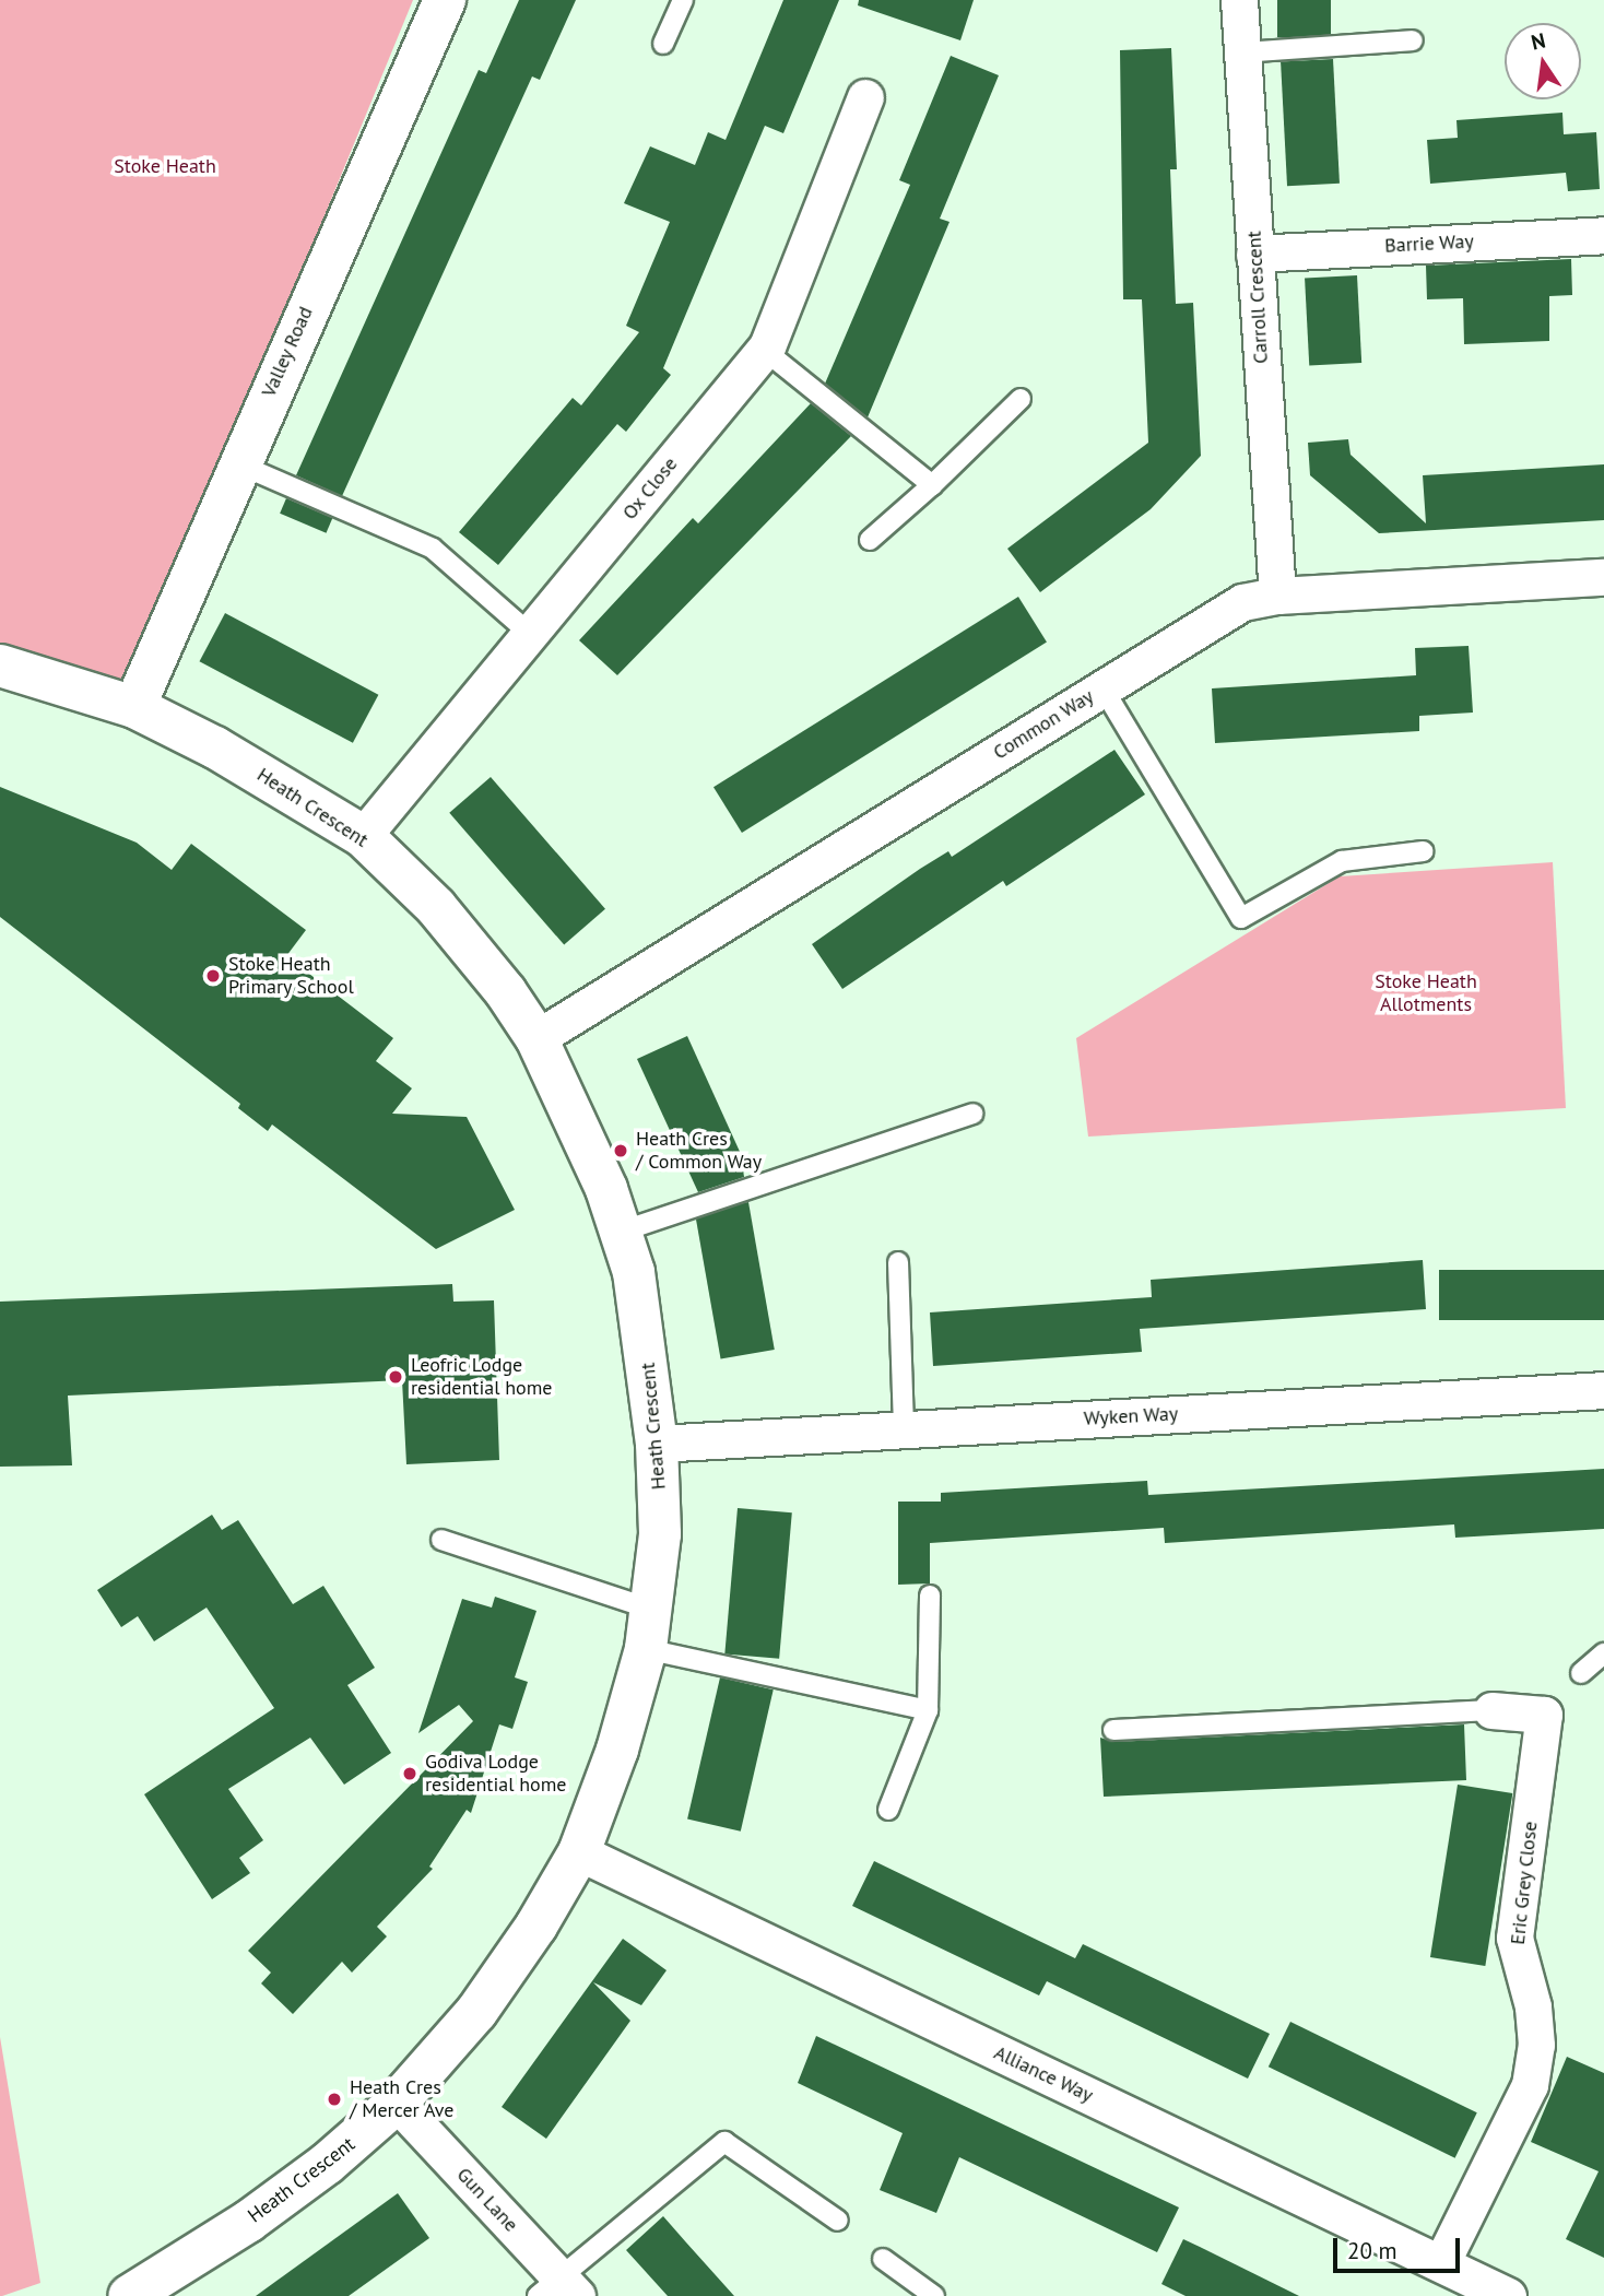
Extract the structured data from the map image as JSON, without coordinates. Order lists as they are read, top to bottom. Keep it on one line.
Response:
{"streets":{"street":["Barrie Way","Carroll Crescent","Valley Road","Ox Close","Common Way","Heath Crescent","Wyken Way","Eric Grey Close","Alliance Way","Gun Lane"]},"crossings":[["Barrie Way","Carroll Crescent"],["Carroll Crescent","Common Way"],["Valley Road","Heath Crescent"],["Ox Close","Heath Crescent"],["Common Way","Heath Crescent"],["Heath Crescent","Wyken Way"],["Heath Crescent","Alliance Way"],["Heath Crescent","Gun Lane"],["Eric Grey Close","Alliance Way"]],"parks":["Stoke Heath","Stoke Heath Allotments"],"places":["Stoke Heath Primary School","Heath Cres / Common Way","Leofric Lodge residential home","Godiva Lodge residential home","Heath Cres / Mercer Ave"],"scale_bar":"20 m","north":"top"}
